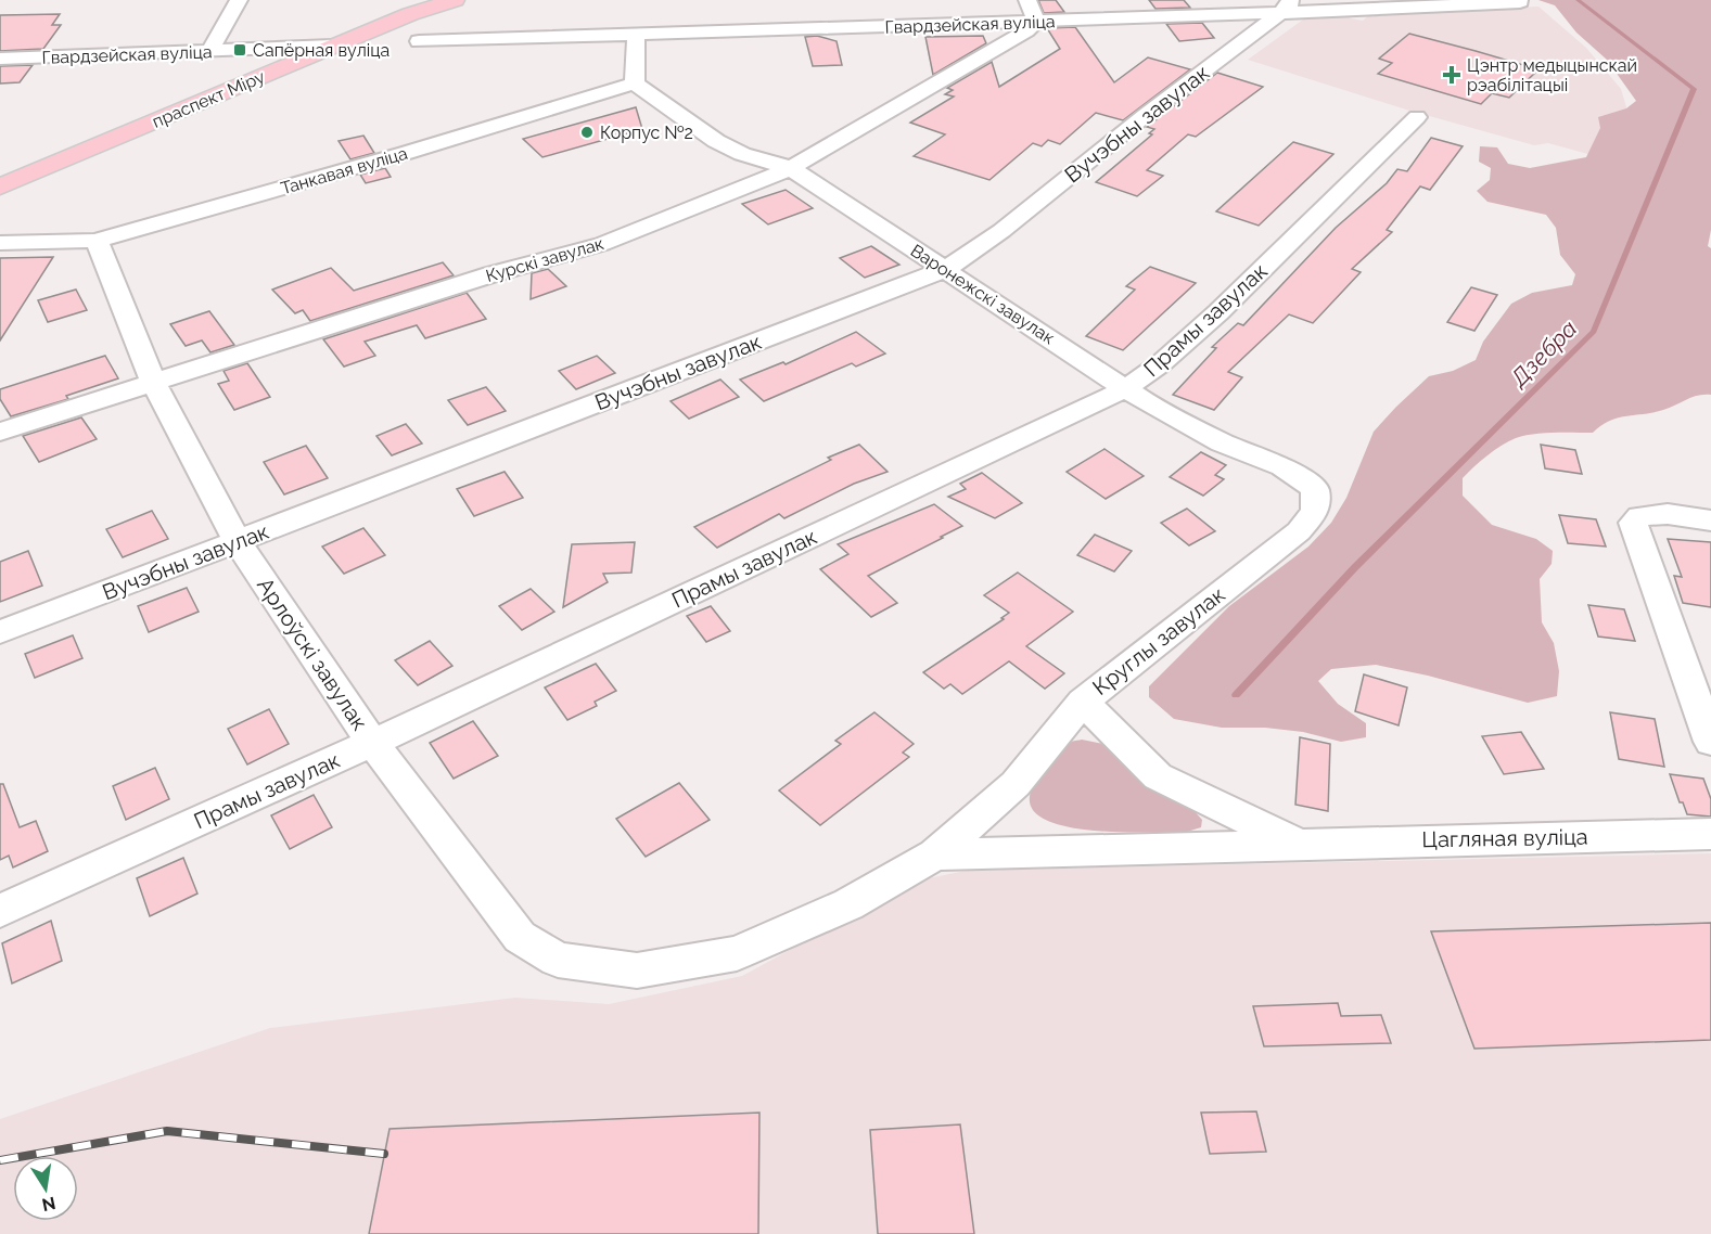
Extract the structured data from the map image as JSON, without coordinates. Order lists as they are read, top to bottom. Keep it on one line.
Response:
{"streets":{"main road":["праспект Міру"],"street":["Гвардзейская вуліца","Вучэбны завулак","Танкавая вуліца","Курскі завулак","Варонежскі завулак","Прамы завулак","Круглы завулак","Арлоўскі завулак","Цагляная вуліца"]},"crossings":[["Гвардзейская вуліца","праспект Міру"],["Гвардзейская вуліца","Вучэбны завулак"],["Гвардзейская вуліца","Курскі завулак"],["Вучэбны завулак","Варонежскі завулак"],["Вучэбны завулак","Арлоўскі завулак"],["Танкавая вуліца","Варонежскі завулак"],["Танкавая вуліца","Арлоўскі завулак"],["Курскі завулак","Варонежскі завулак"],["Курскі завулак","Арлоўскі завулак"],["Варонежскі завулак","Прамы завулак"],["Варонежскі завулак","Круглы завулак"],["Прамы завулак","Арлоўскі завулак"],["Круглы завулак","Цагляная вуліца"],["Арлоўскі завулак","Цагляная вуліца"]],"water":["Дзебра"],"places":{"transit":["Сапёрная вуліца"],"health":["Цэнтр медыцынскай рэабілітацыі"],"other":["Корпус №2"]},"north":"bottom"}
